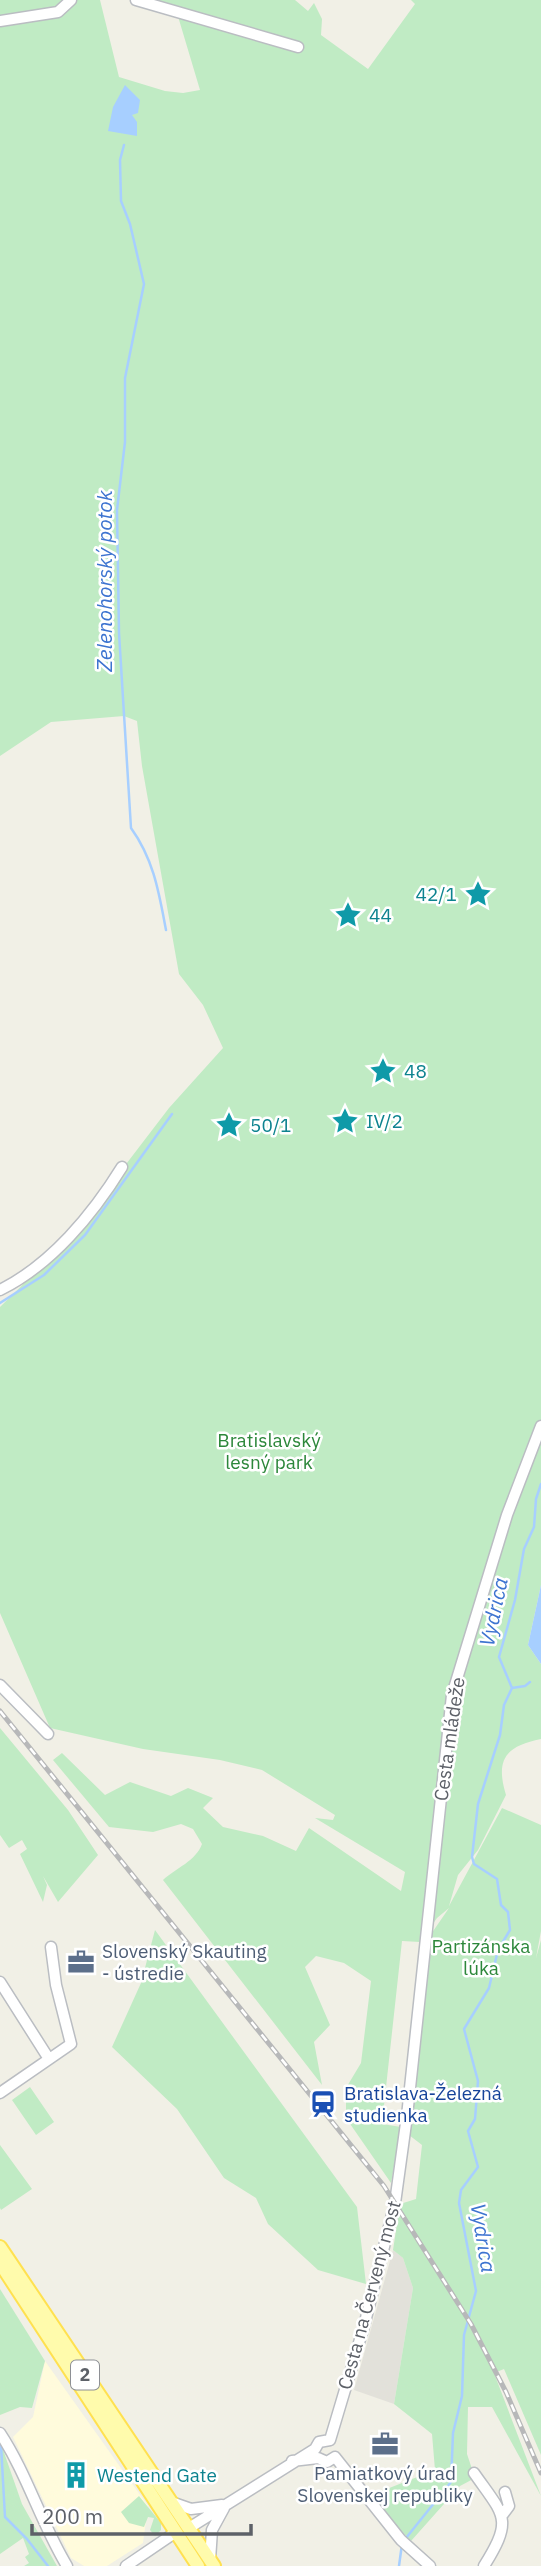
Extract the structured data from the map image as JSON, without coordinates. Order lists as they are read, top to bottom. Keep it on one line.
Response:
{"streets":{"main road":["2"],"street":["Cesta mládeže","Cesta na Červený most"]},"crossings":[["Cesta mládeže","Cesta na Červený most"]],"water":["Zelenohorský potok","Vydrica"],"parks":["Bratislavský lesný park","Partizánska lúka"],"places":{"place":["42/1","44","48","IV/2","50/1"],"office":["Slovenský Skauting - ústredie","Pamiatkový úrad Slovenskej republiky"],"station":["Bratislava-Železná studienka"],"building":["Westend Gate"]},"scale_bar":"200 m"}
